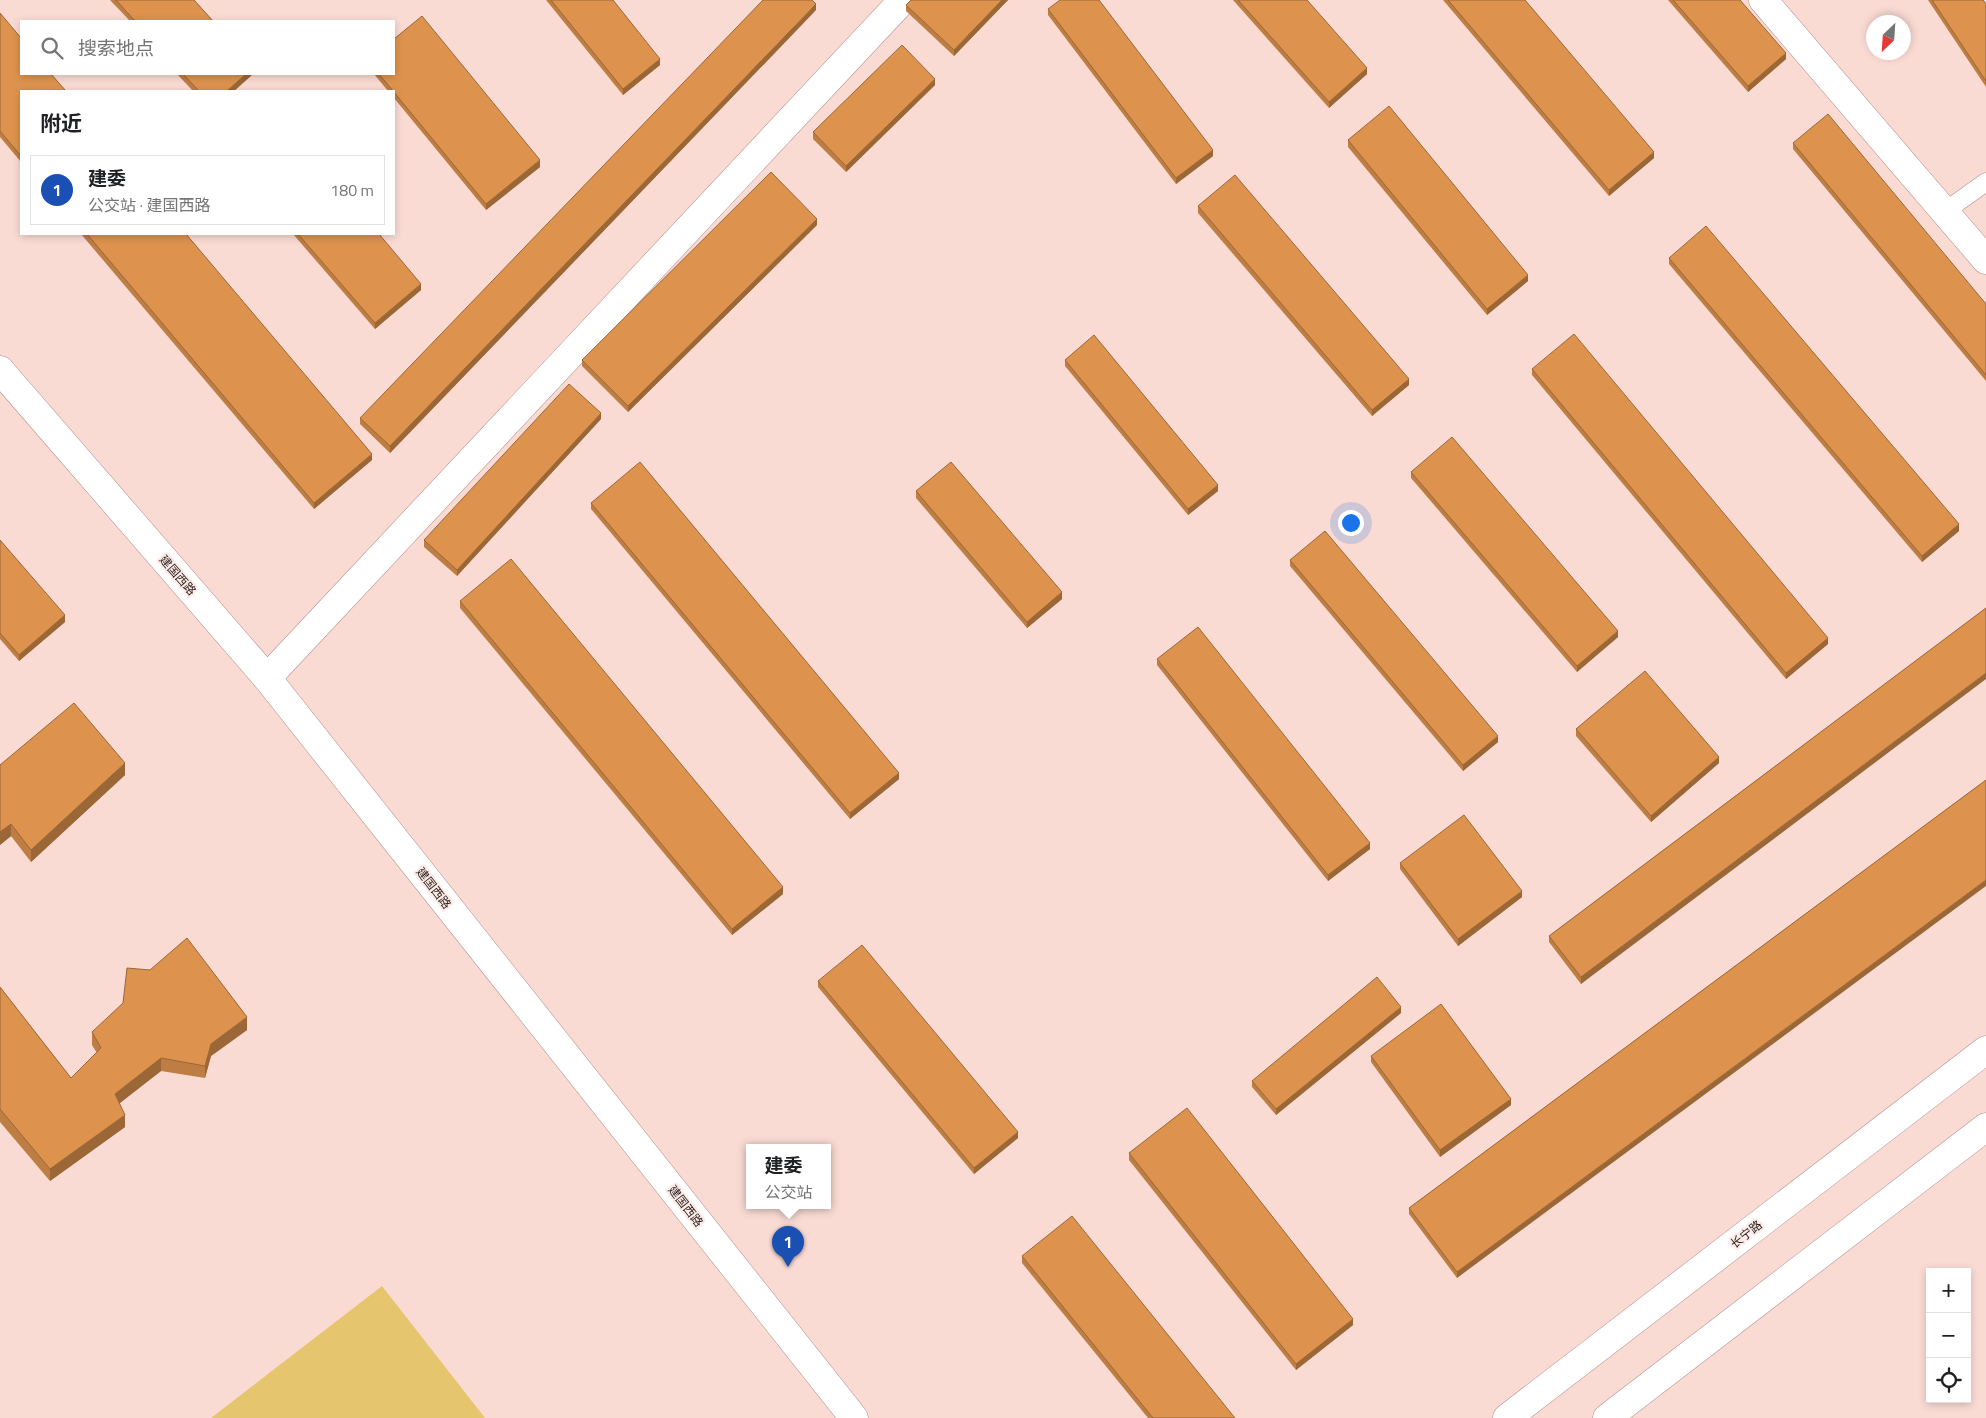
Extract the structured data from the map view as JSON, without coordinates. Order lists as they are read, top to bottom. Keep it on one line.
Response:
{"streets":{"main road":["建国西路","长宁路"]},"north":"bottom left","page":{"search":"搜索地点","heading":"附近","list":[{"mark":"1","name":"建委","note":"公交站 · 建国西路","value":"180 m"}],"popup":["建委","公交站"],"pins":"1","map_buttons":["+","−"]}}
